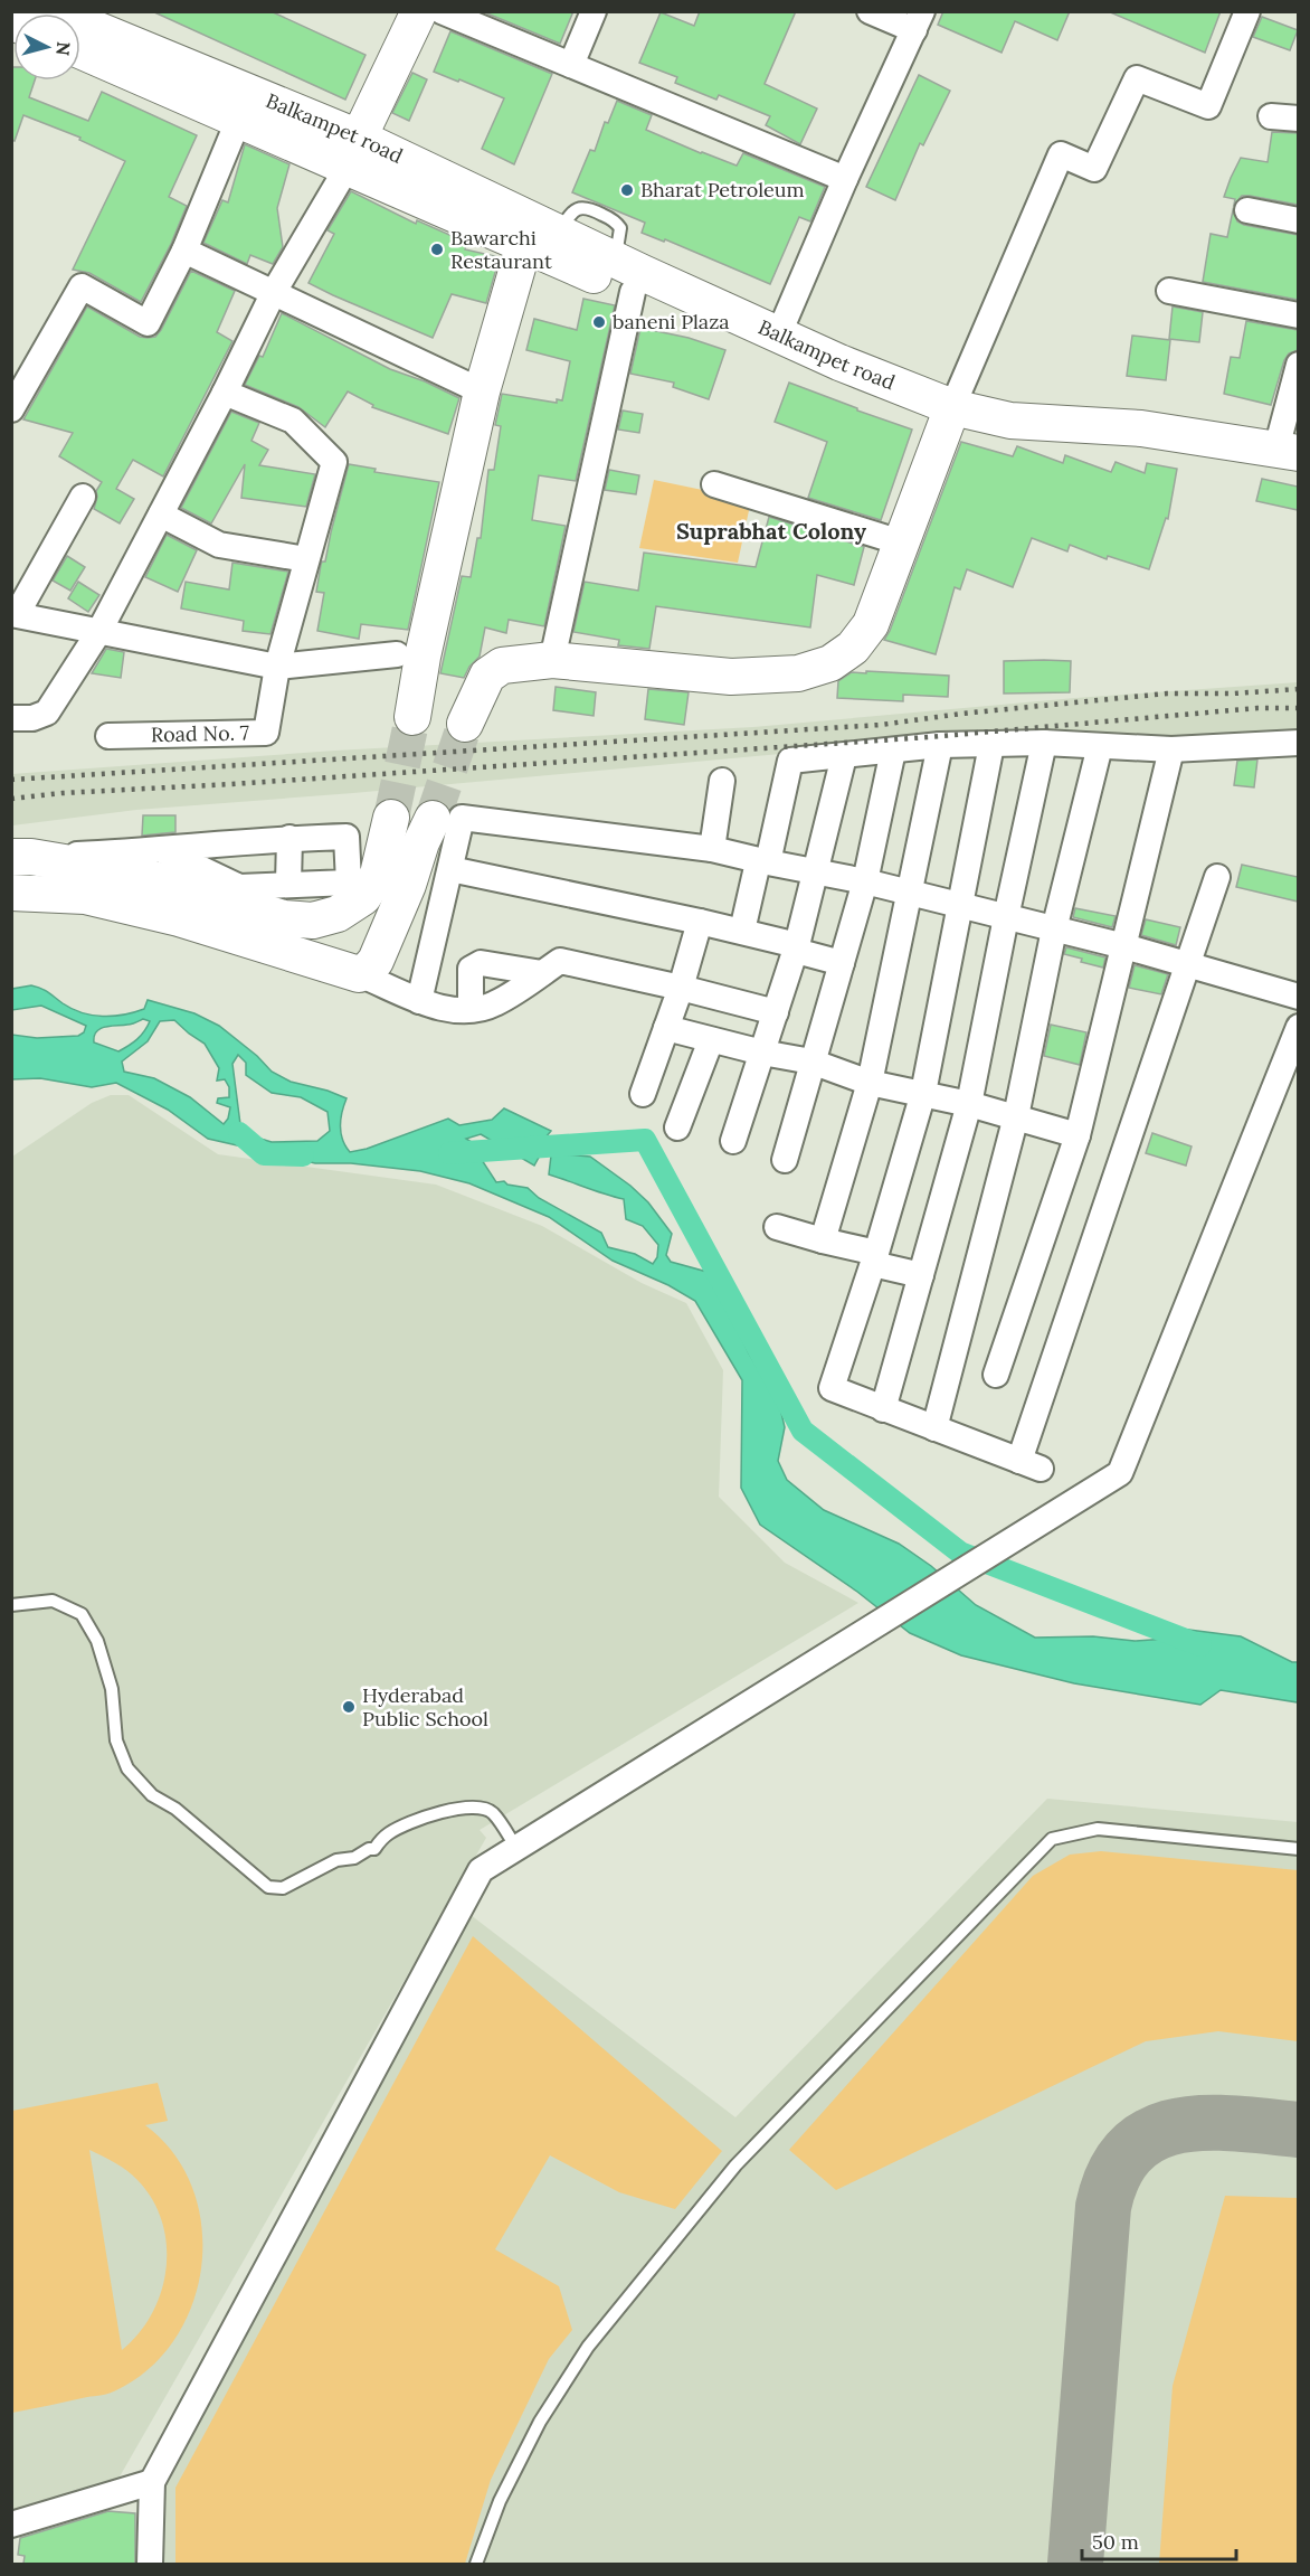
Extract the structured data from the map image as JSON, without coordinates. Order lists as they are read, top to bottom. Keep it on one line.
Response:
{"streets":{"street":["Balkampet road","Road No. 7"]},"districts":["Suprabhat Colony"],"places":["Bharat Petroleum","Bawarchi Restaurant","baneni Plaza","Hyderabad Public School"],"scale_bar":"50 m","north":"right"}
